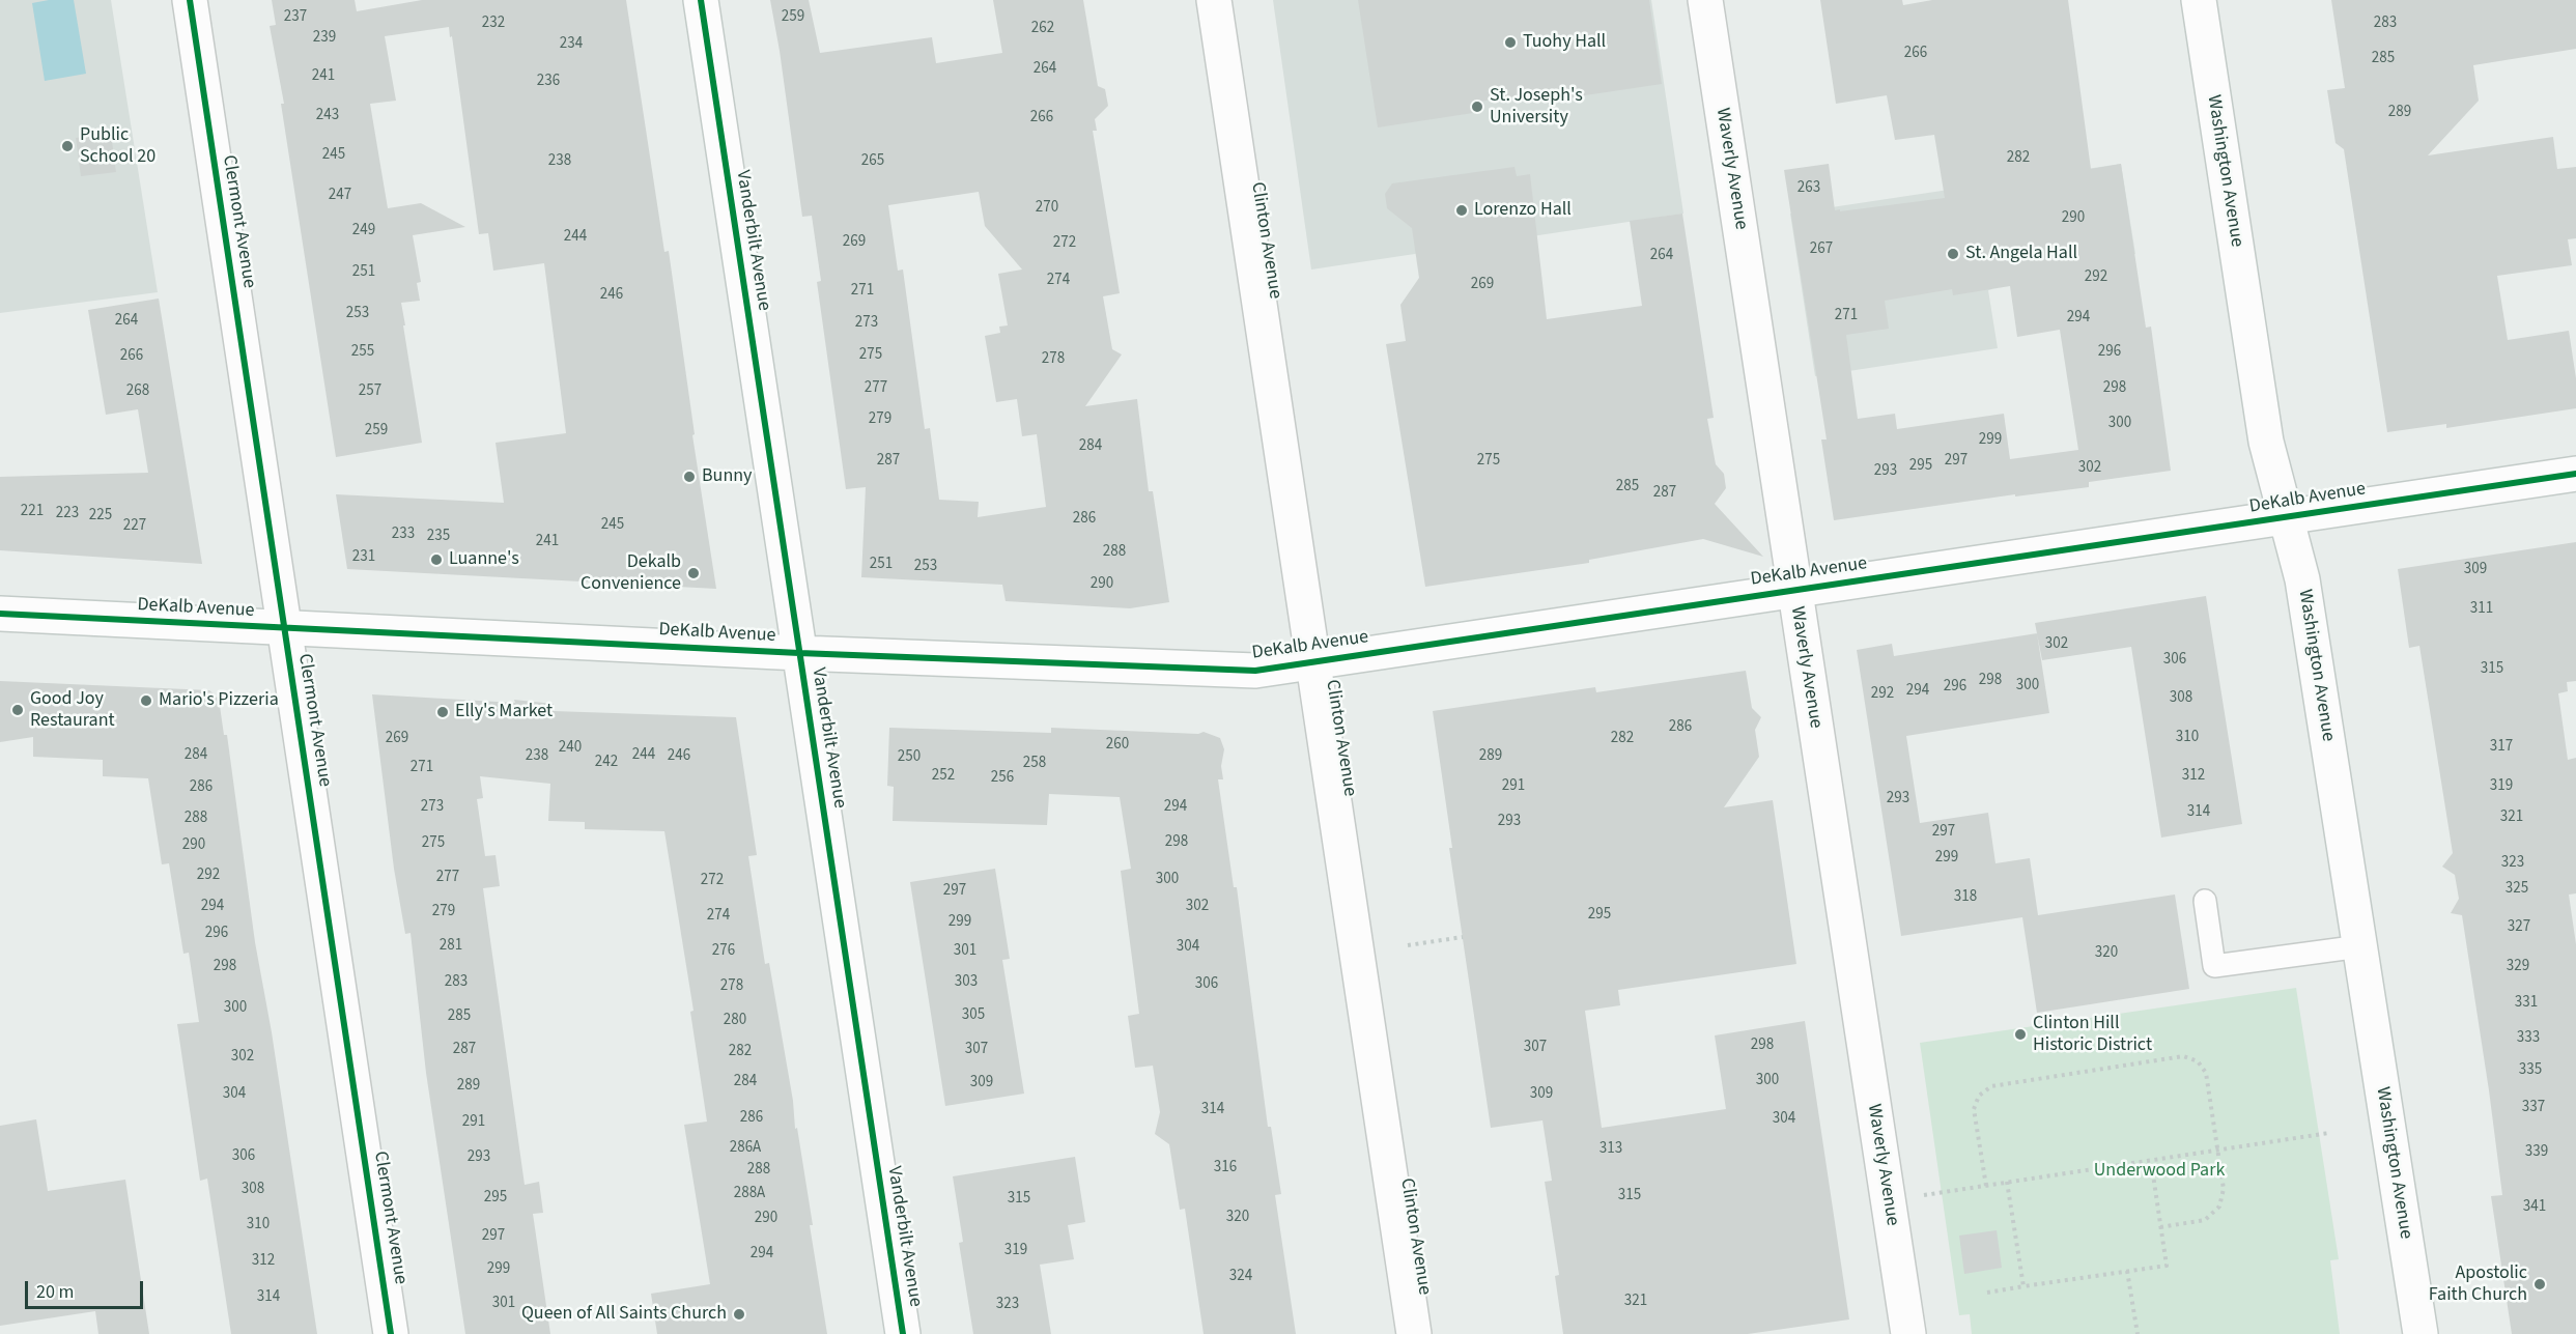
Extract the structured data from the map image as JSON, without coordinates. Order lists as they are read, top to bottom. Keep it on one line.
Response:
{"streets":{"main road":["Waverly Avenue","Washington Avenue","Clermont Avenue","Vanderbilt Avenue","Clinton Avenue","DeKalb Avenue"]},"crossings":[["Waverly Avenue","DeKalb Avenue"],["Washington Avenue","DeKalb Avenue"],["Clermont Avenue","DeKalb Avenue"],["Vanderbilt Avenue","DeKalb Avenue"],["Clinton Avenue","DeKalb Avenue"]],"parks":["Underwood Park"],"places":["Tuohy Hall","St. Joseph's University","Public School 20","Lorenzo Hall","St. Angela Hall","Bunny","Luanne's","Dekalb Convenience","Mario's Pizzeria","Good Joy Restaurant","Elly's Market","Clinton Hill Historic District","Apostolic Faith Church","Queen of All Saints Church"],"house_numbers":["237","259","232","283","262","239","234","266","285","264","241","236","289","243","266","245","282","238","265","263","247","270","290","249","244","269","272","267","264","251","292","274","269","271","246","253","271","294","264","273","255","296","275","266","278","277","298","268","257","279","300","259","299","284","287","275","297","295","302","293","285","287","221","223","225","286","245","227","233","235","241","288","231","251","253","309","290","311","302","306","315","298","300","296","294","292","308","286","310","269","282","260","317","240","284","244","238","246","289","250","242","258","271","252","312","256","291","319","286","293","273","294","314","321","288","293","297","298","275","290","299","323","292","277","300","272","325","297","318","294","302","279","295","274","299","327","296","281","304","276","301","320","298","329","283","303","306","278","331","300","305","285","280","333","298","307","287","307","282","302","335","300","284","309","289","304","309","337","314","286","304","291","286A","313","339","306","293","316","288","308","288A","315","295","315","341","320","290","310","297","319","294","312","299","324","314","321","301","323"],"scale_bar":"20 m"}
